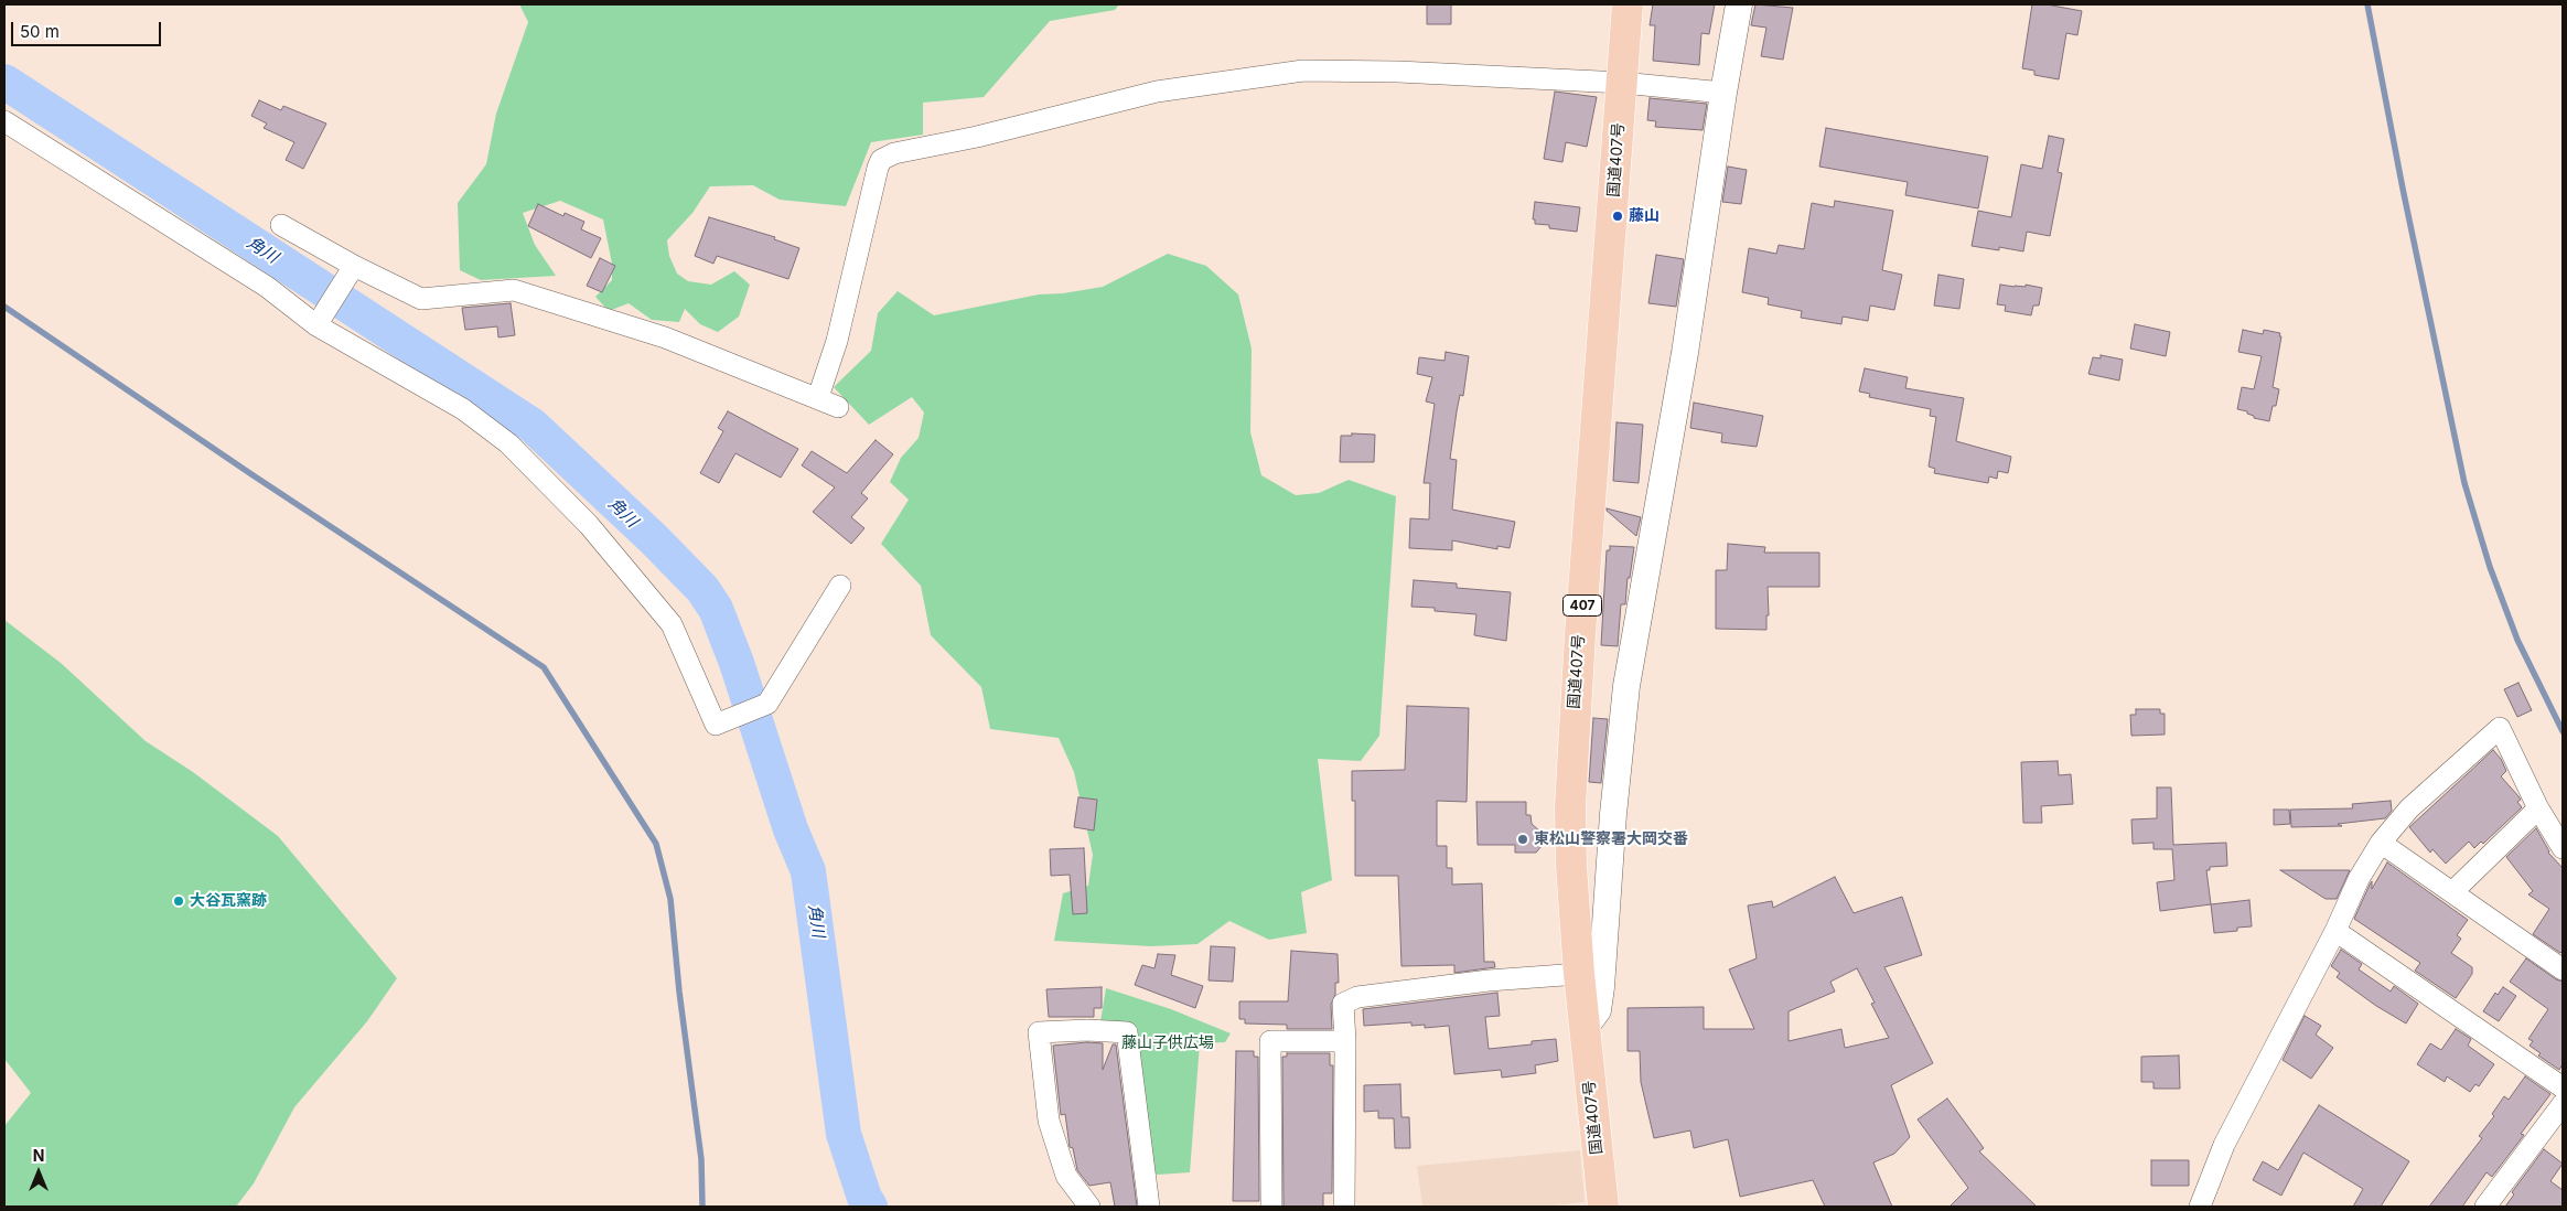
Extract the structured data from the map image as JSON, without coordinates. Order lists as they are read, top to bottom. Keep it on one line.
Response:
{"streets":{"highway":["国道407号","407"]},"water":["角川"],"parks":["藤山子供広場"],"places":["藤山","東松山警察署大岡交番","大谷瓦窯跡"],"scale_bar":"50 m","north":"top"}
